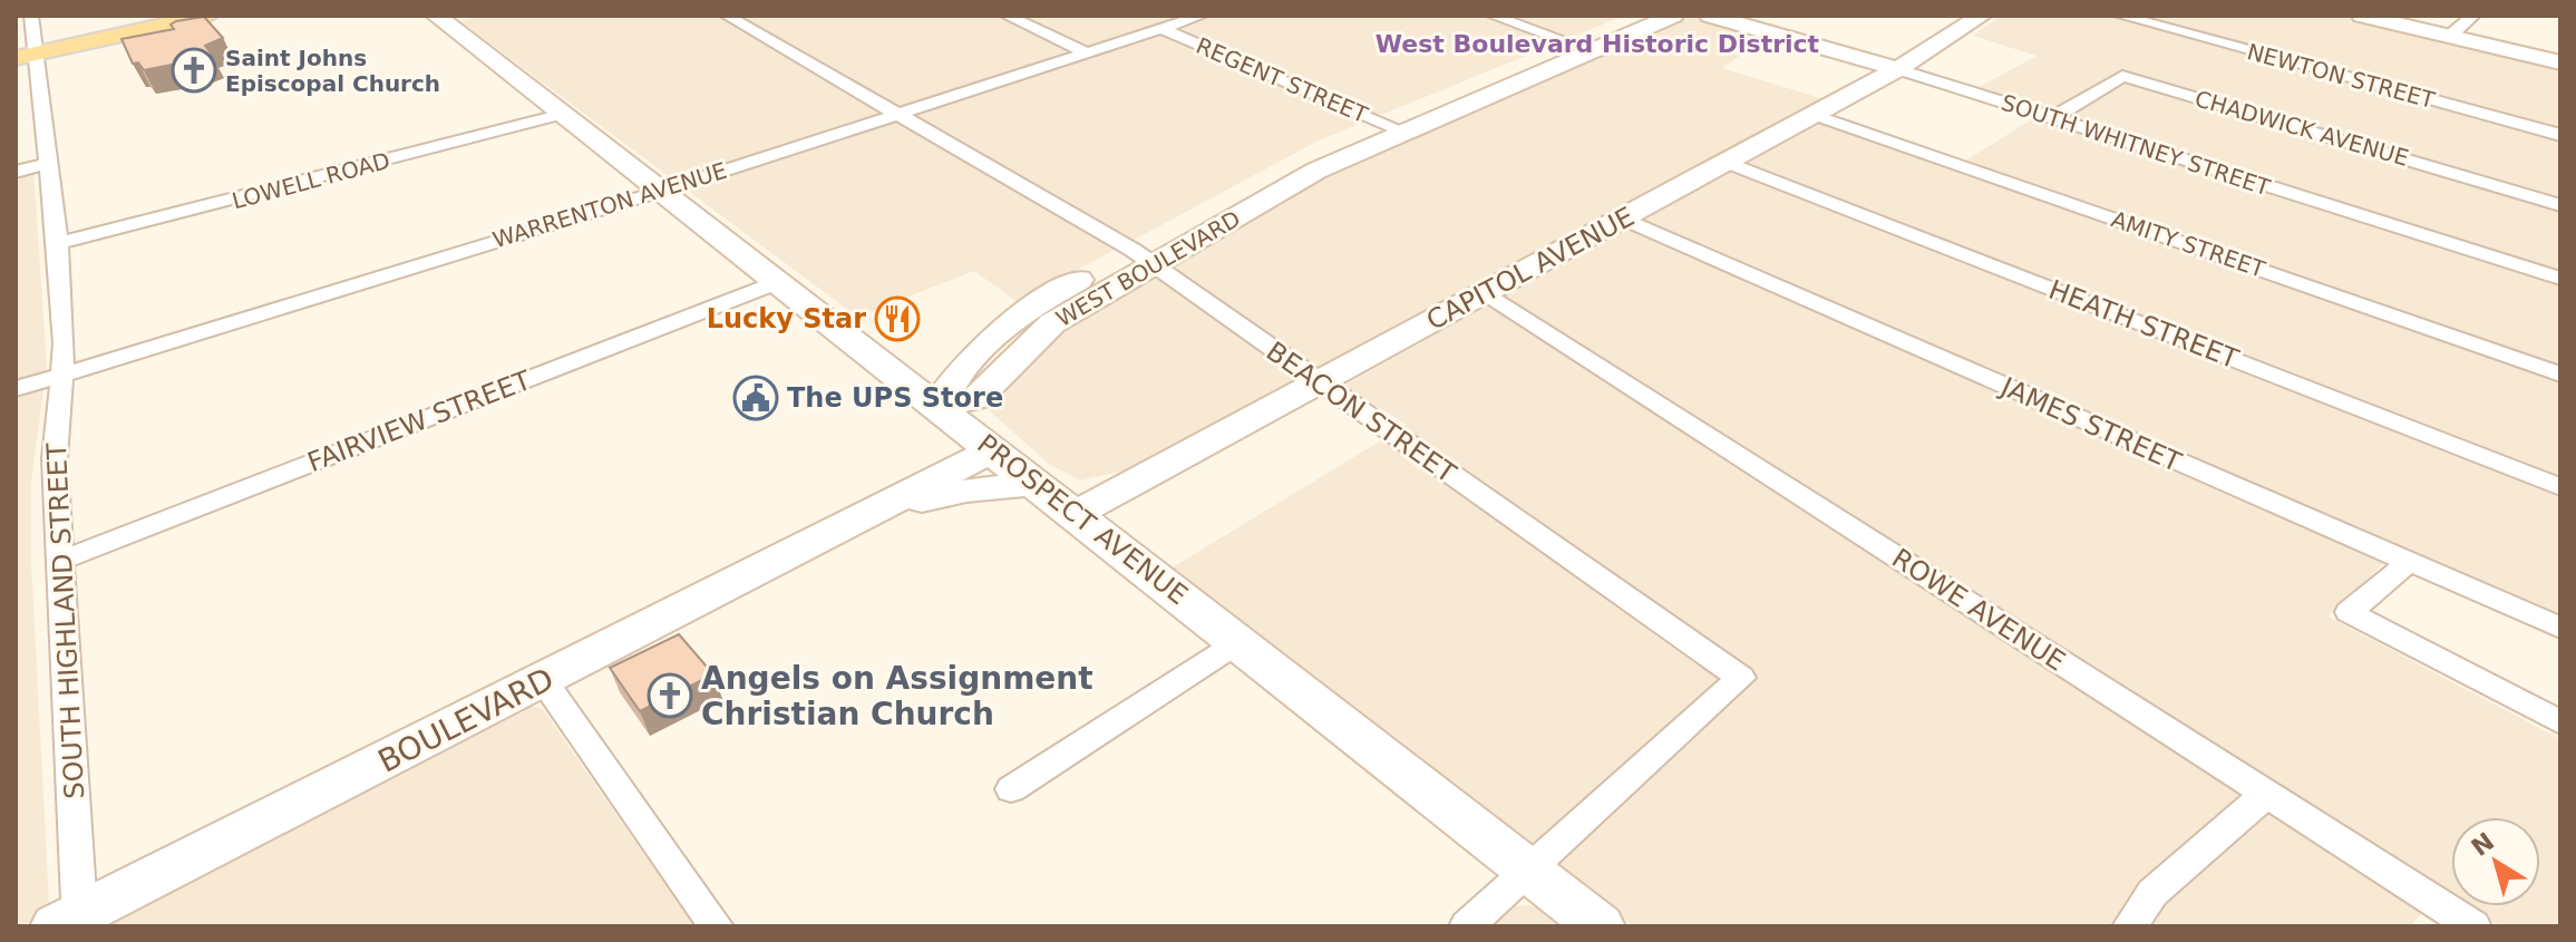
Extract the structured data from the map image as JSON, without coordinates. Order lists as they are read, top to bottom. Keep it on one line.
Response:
{"streets":{"main road":["SOUTH WHITNEY STREET","WEST BOULEVARD","CAPITOL AVENUE","PROSPECT AVENUE","BOULEVARD"],"street":["NEWTON STREET","REGENT STREET","CHADWICK AVENUE","LOWELL ROAD","WARRENTON AVENUE","AMITY STREET","HEATH STREET","BEACON STREET","FAIRVIEW STREET","JAMES STREET","ROWE AVENUE","SOUTH HIGHLAND STREET"]},"crossings":[["REGENT STREET","WARRENTON AVENUE"],["REGENT STREET","WEST BOULEVARD"],["CHADWICK AVENUE","SOUTH WHITNEY STREET"],["SOUTH WHITNEY STREET","CAPITOL AVENUE"],["LOWELL ROAD","PROSPECT AVENUE"],["LOWELL ROAD","SOUTH HIGHLAND STREET"],["WARRENTON AVENUE","BEACON STREET"],["WARRENTON AVENUE","PROSPECT AVENUE"],["WARRENTON AVENUE","SOUTH HIGHLAND STREET"],["AMITY STREET","CAPITOL AVENUE"],["WEST BOULEVARD","BEACON STREET"],["WEST BOULEVARD","PROSPECT AVENUE"],["CAPITOL AVENUE","HEATH STREET"],["CAPITOL AVENUE","BEACON STREET"],["CAPITOL AVENUE","JAMES STREET"],["CAPITOL AVENUE","PROSPECT AVENUE"],["CAPITOL AVENUE","ROWE AVENUE"],["BEACON STREET","PROSPECT AVENUE"],["FAIRVIEW STREET","PROSPECT AVENUE"],["FAIRVIEW STREET","SOUTH HIGHLAND STREET"],["PROSPECT AVENUE","BOULEVARD"],["SOUTH HIGHLAND STREET","BOULEVARD"]],"districts":["West Boulevard Historic District"],"places":{"church":["Saint Johns Episcopal Church","Angels on Assignment Christian Church"],"restaurant":["Lucky Star"],"public building":["The UPS Store"]},"north":"top left"}
